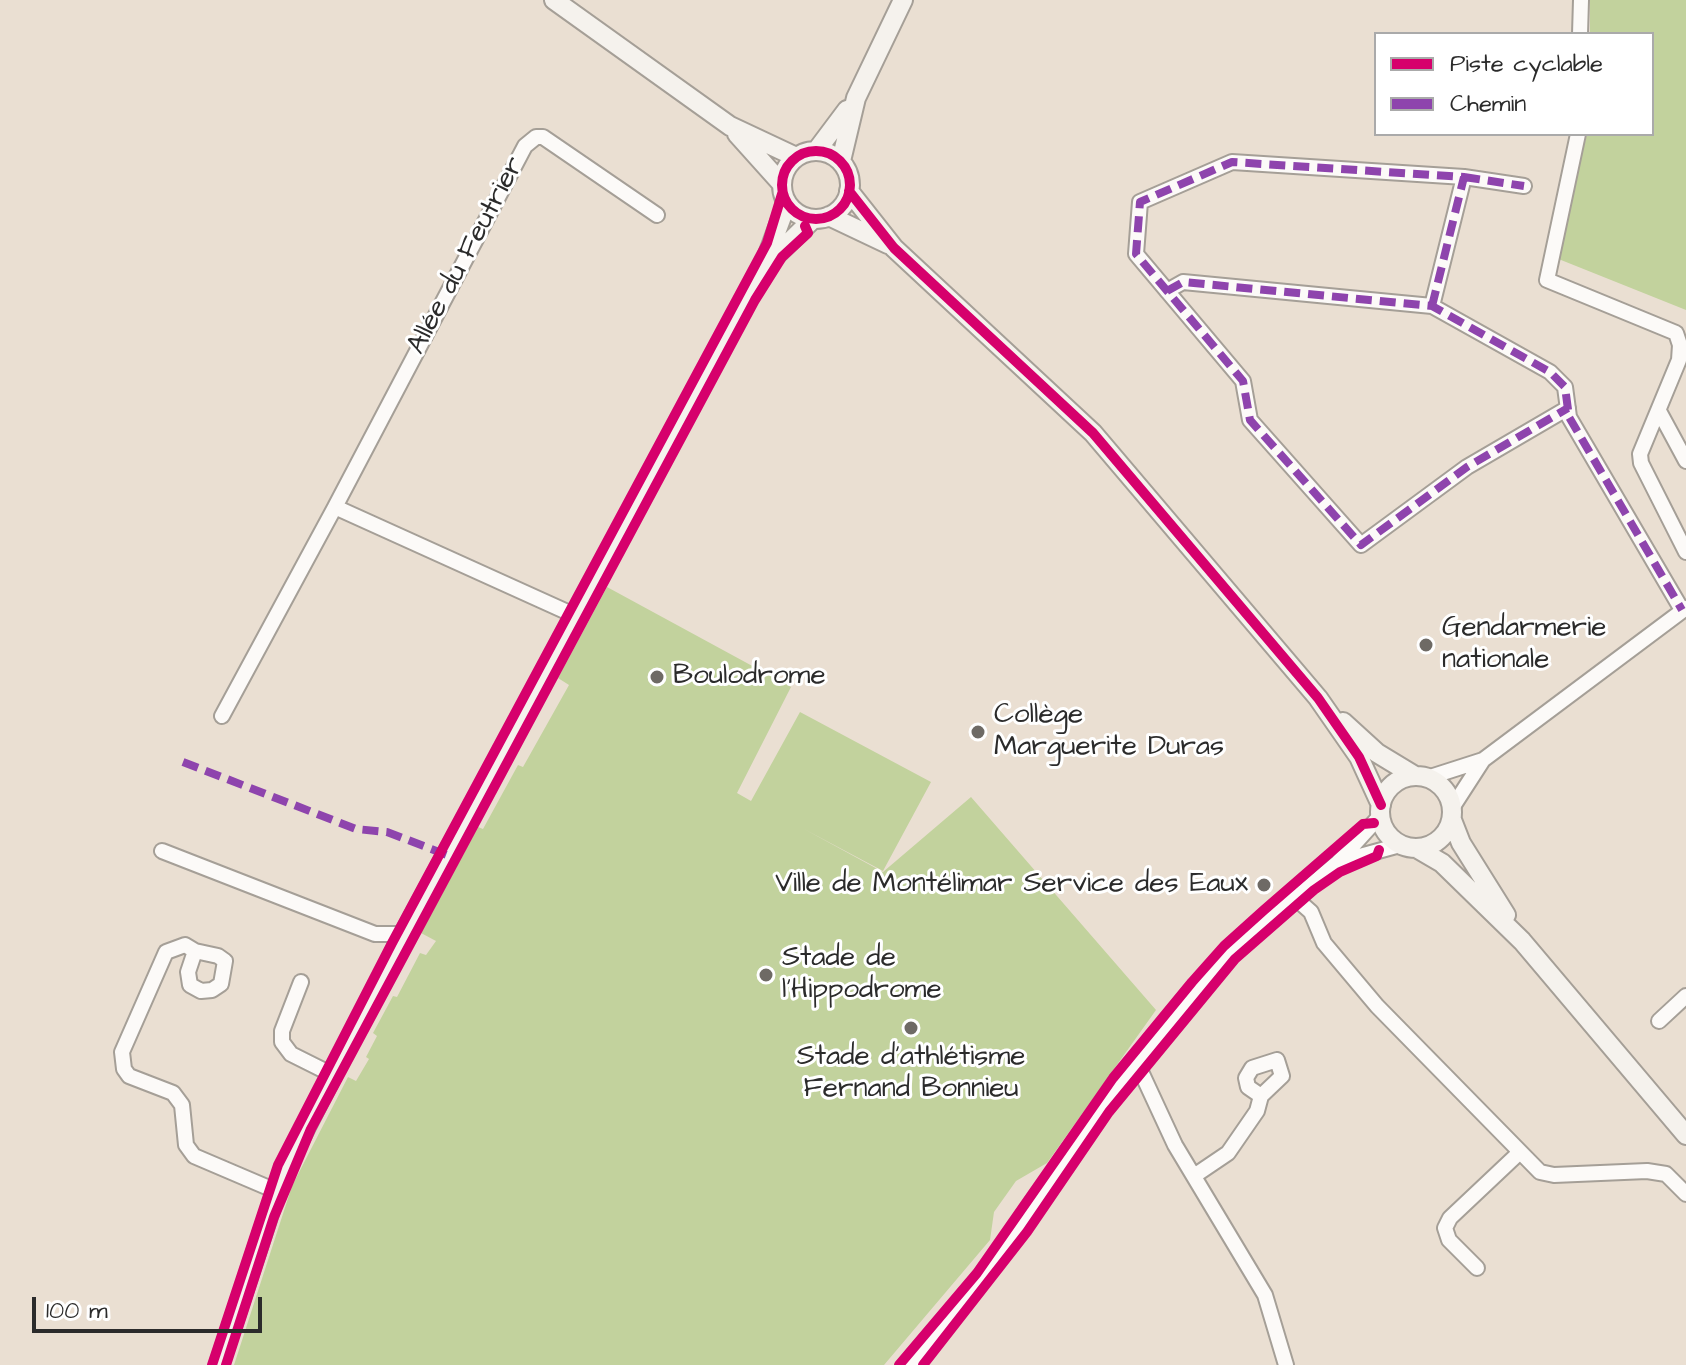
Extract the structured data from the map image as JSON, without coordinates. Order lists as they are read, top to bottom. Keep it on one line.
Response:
{"streets":{"street":["Allée du Feutrier"]},"places":["Gendarmerie nationale","Boulodrome","Collège Marguerite Duras","Ville de Montélimar Service des Eaux","Stade de l'Hippodrome","Stade d'athlétisme Fernand Bonnieu"],"legend":["Piste cyclable","Chemin"],"scale_bar":"100 m"}
